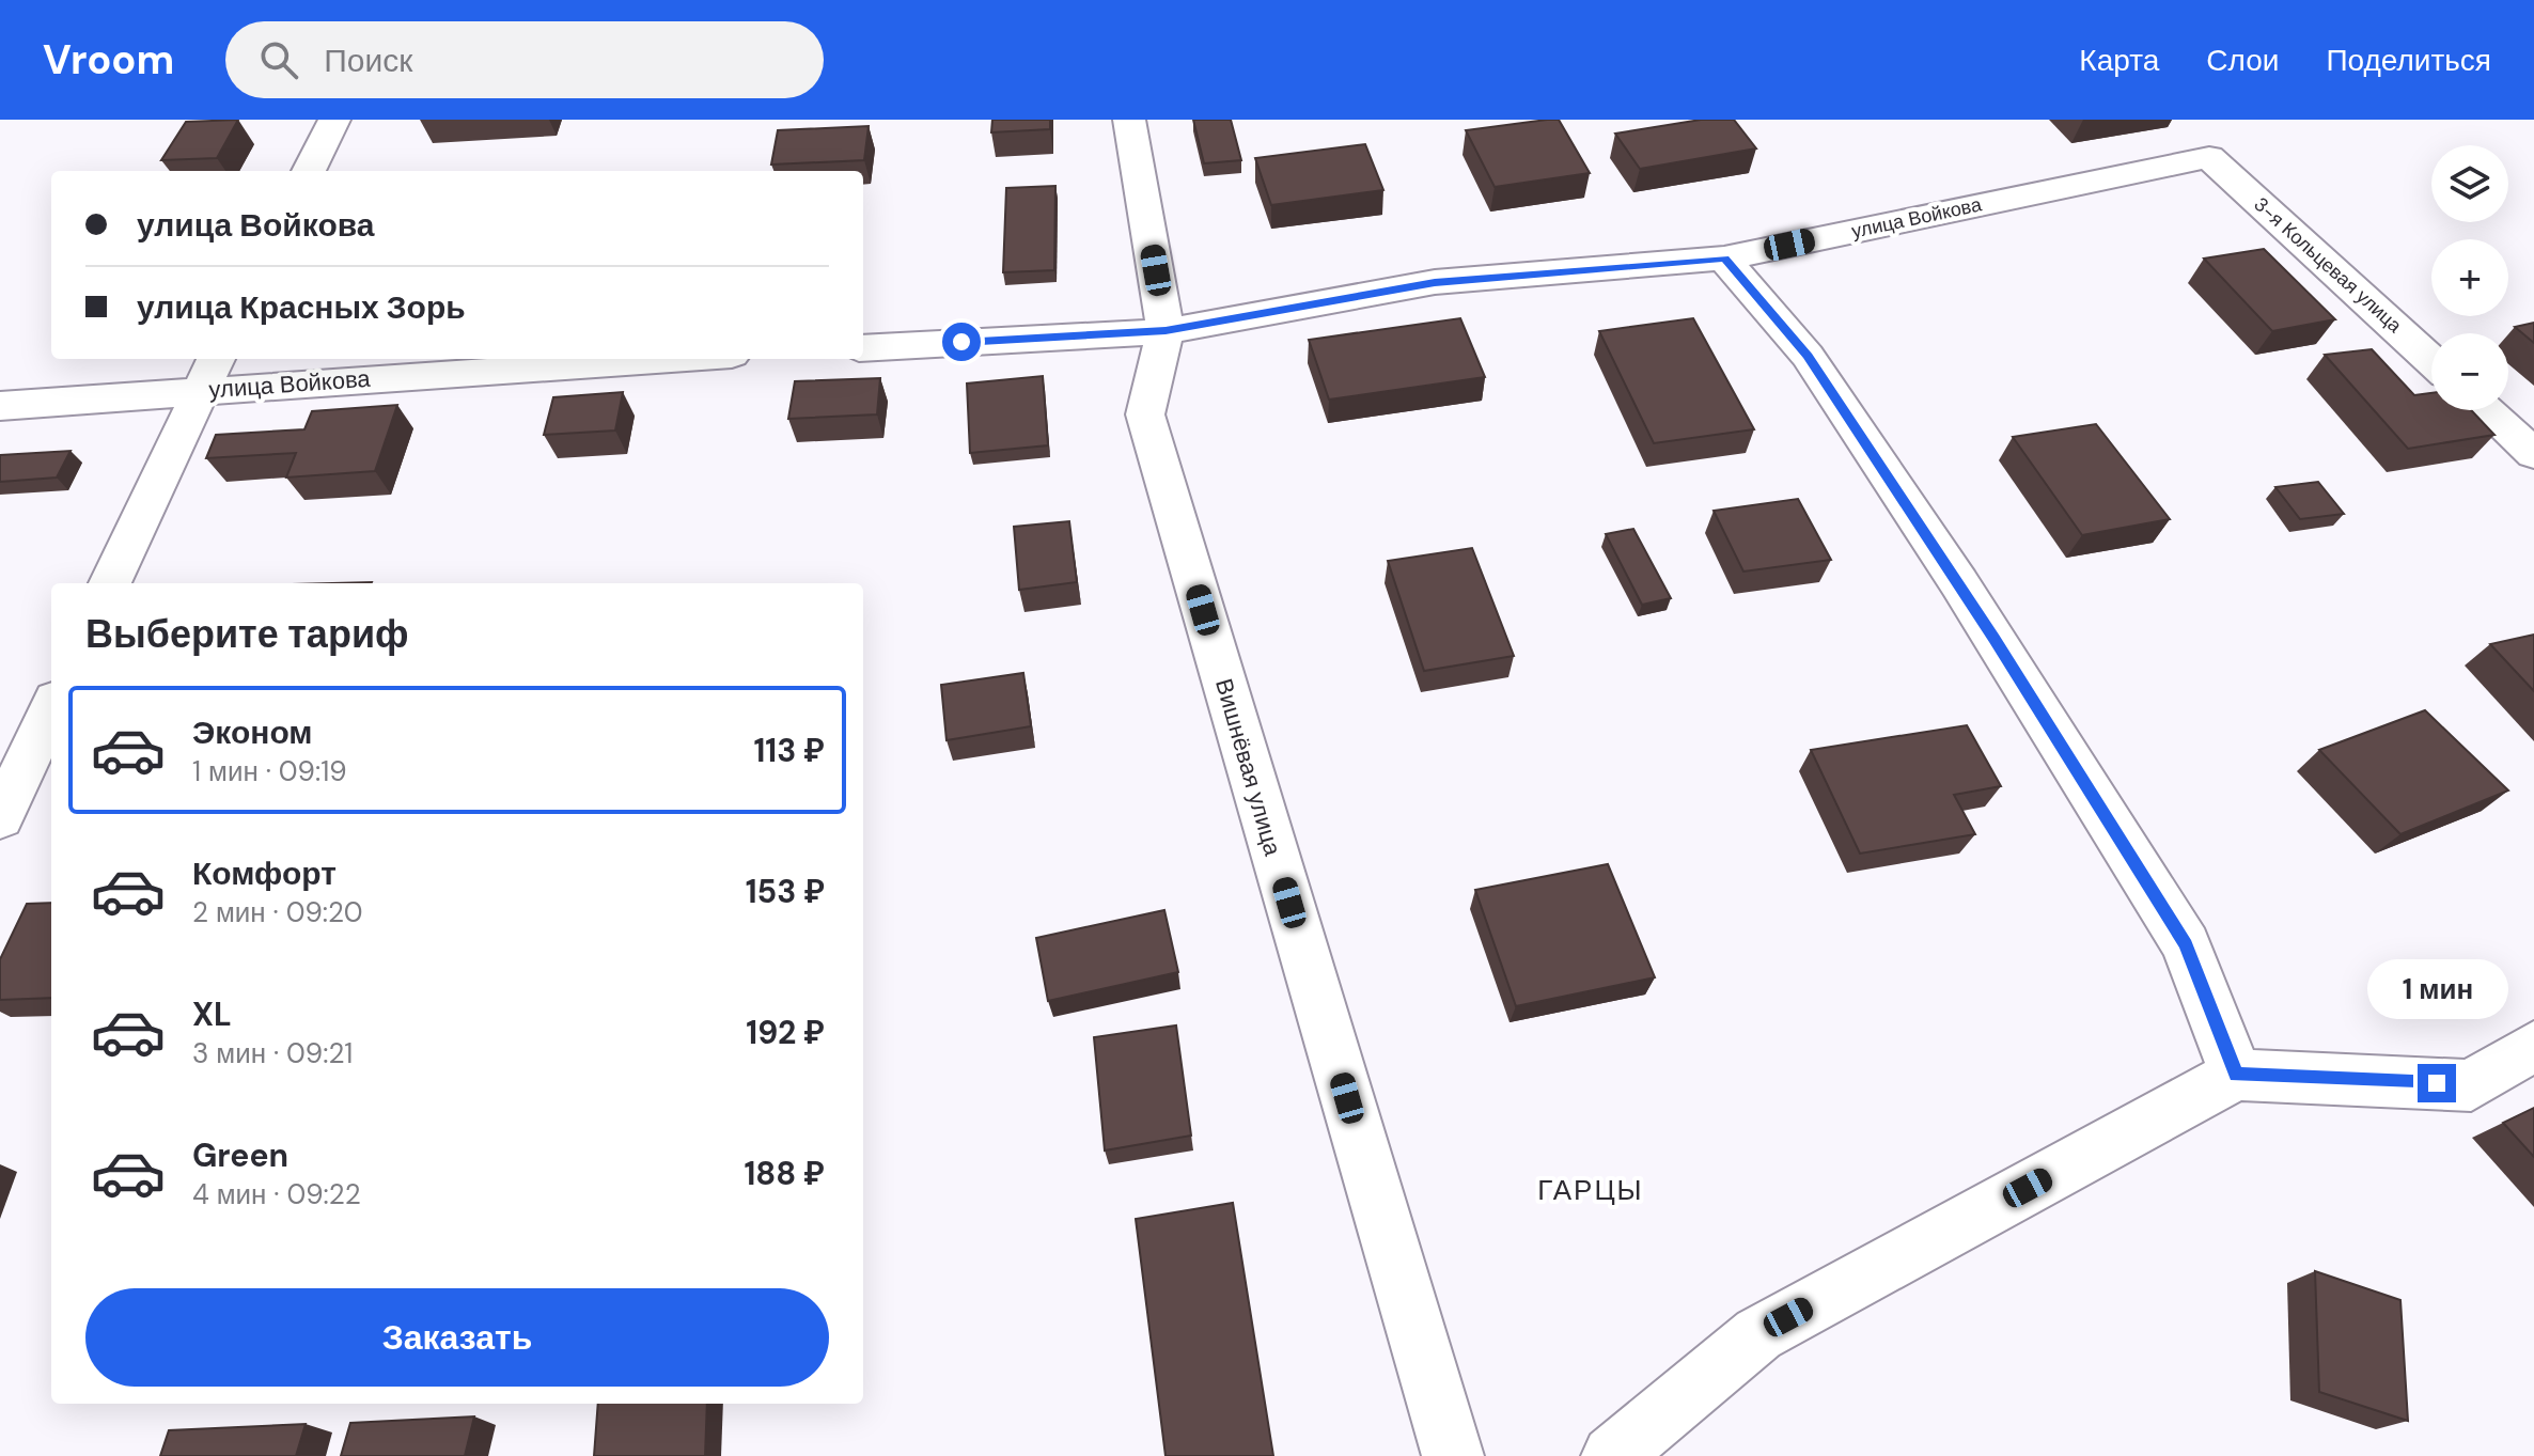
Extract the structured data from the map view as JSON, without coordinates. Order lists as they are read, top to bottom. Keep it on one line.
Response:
{"streets":{"street":["улица Войкова","3-я Кольцевая улица","Вишнёвая улица"]},"crossings":[["улица Войкова","3-я Кольцевая улица"],["улица Войкова","Вишнёвая улица"]],"districts":["ГАРЦЫ"],"page":{"header":"Vroom","search":"Поиск","nav":["Карта","Слои","Поделиться"],"map_buttons":["+","−"],"banner":["улица Войкова","улица Красных Зорь"],"heading":"Выберите тариф","list":[{"name":"Эконом","note":"1 мин · 09:19","value":"113 ₽"},{"name":"Комфорт","note":"2 мин · 09:20","value":"153 ₽"},{"name":"XL","note":"3 мин · 09:21","value":"192 ₽"},{"name":"Green","note":"4 мин · 09:22","value":"188 ₽"}],"bubble":"1 мин","buttons":"Заказать"}}
